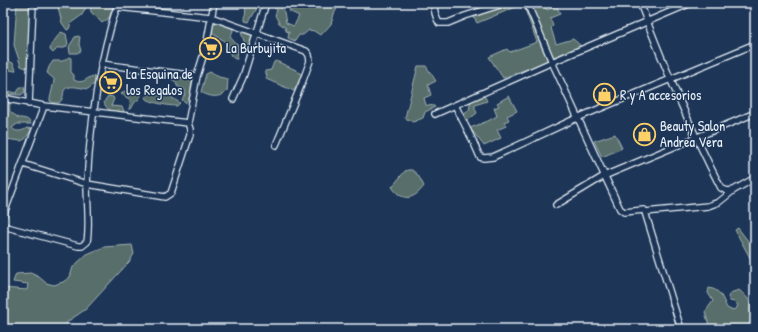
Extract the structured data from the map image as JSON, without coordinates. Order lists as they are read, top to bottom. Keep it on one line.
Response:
{"places":{"supermarket":["La Burbujita","La Esquina de los Regalos"],"shop":["R y A accesorios","Beauty Salon Andrea Vera"]}}
